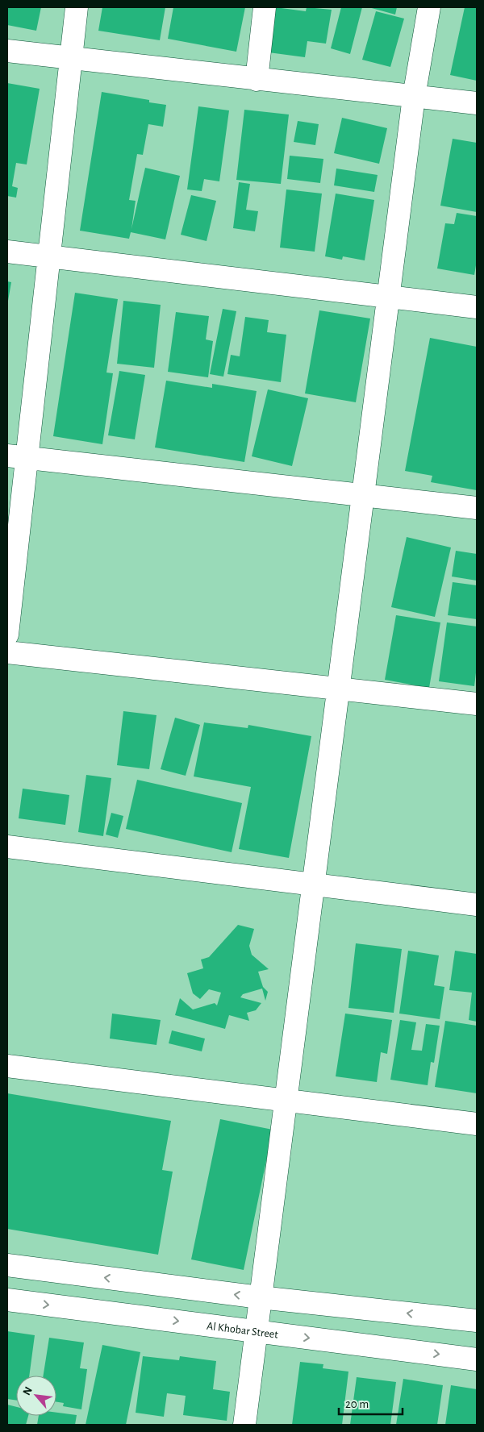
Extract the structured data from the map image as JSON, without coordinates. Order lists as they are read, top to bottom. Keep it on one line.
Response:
{"streets":{"street":["Al Khobar Street"]},"scale_bar":"20 m","north":"top left"}
